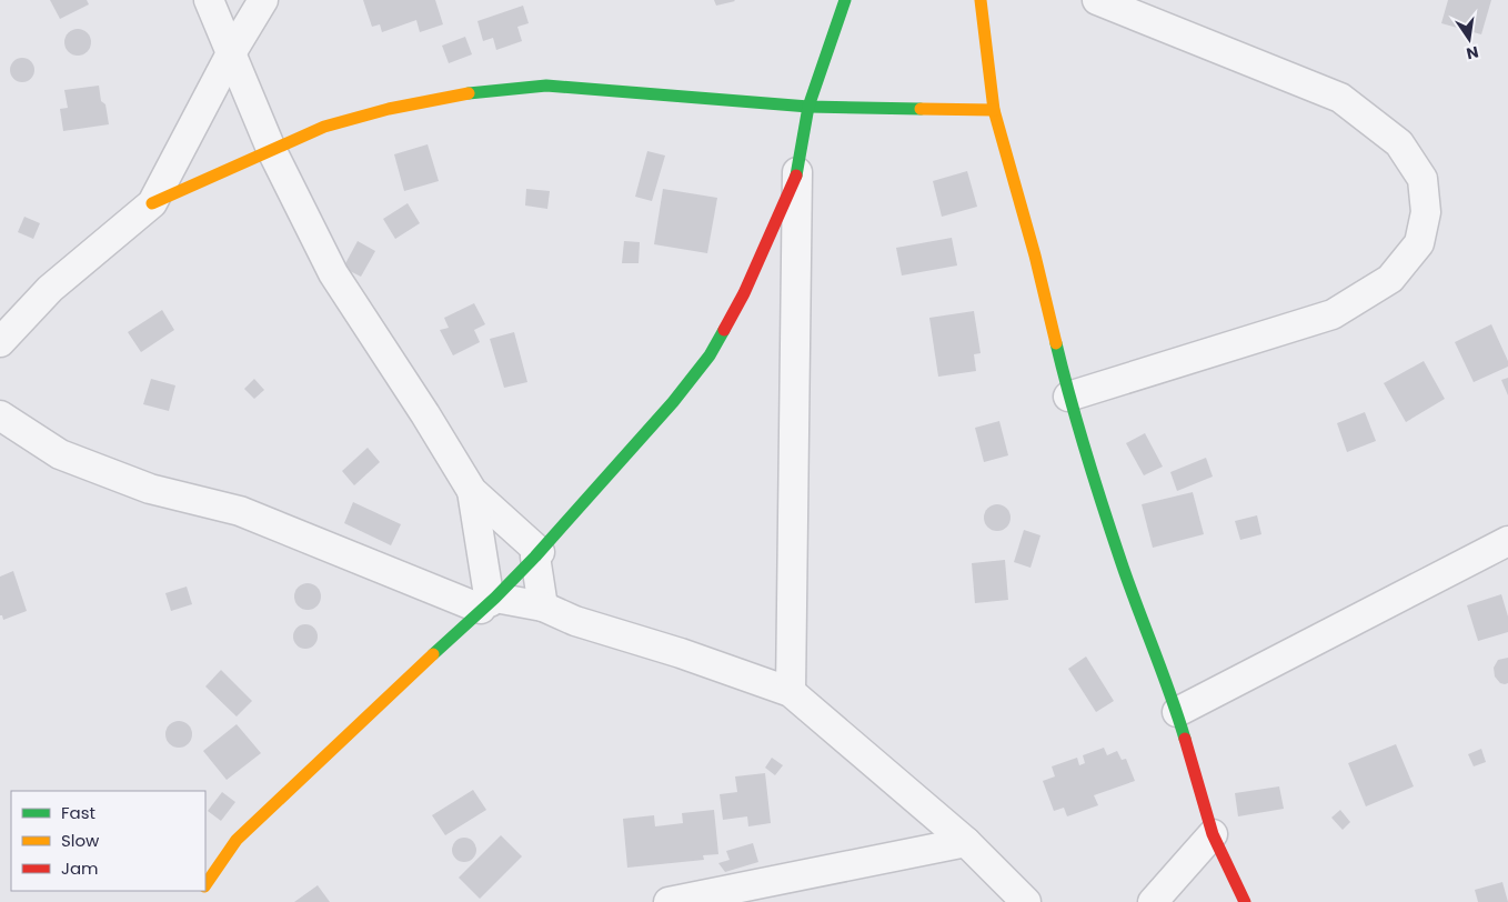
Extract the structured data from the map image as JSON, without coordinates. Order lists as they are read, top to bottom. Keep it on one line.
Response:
{"legend":["Fast","Slow","Jam"],"north":"bottom"}
